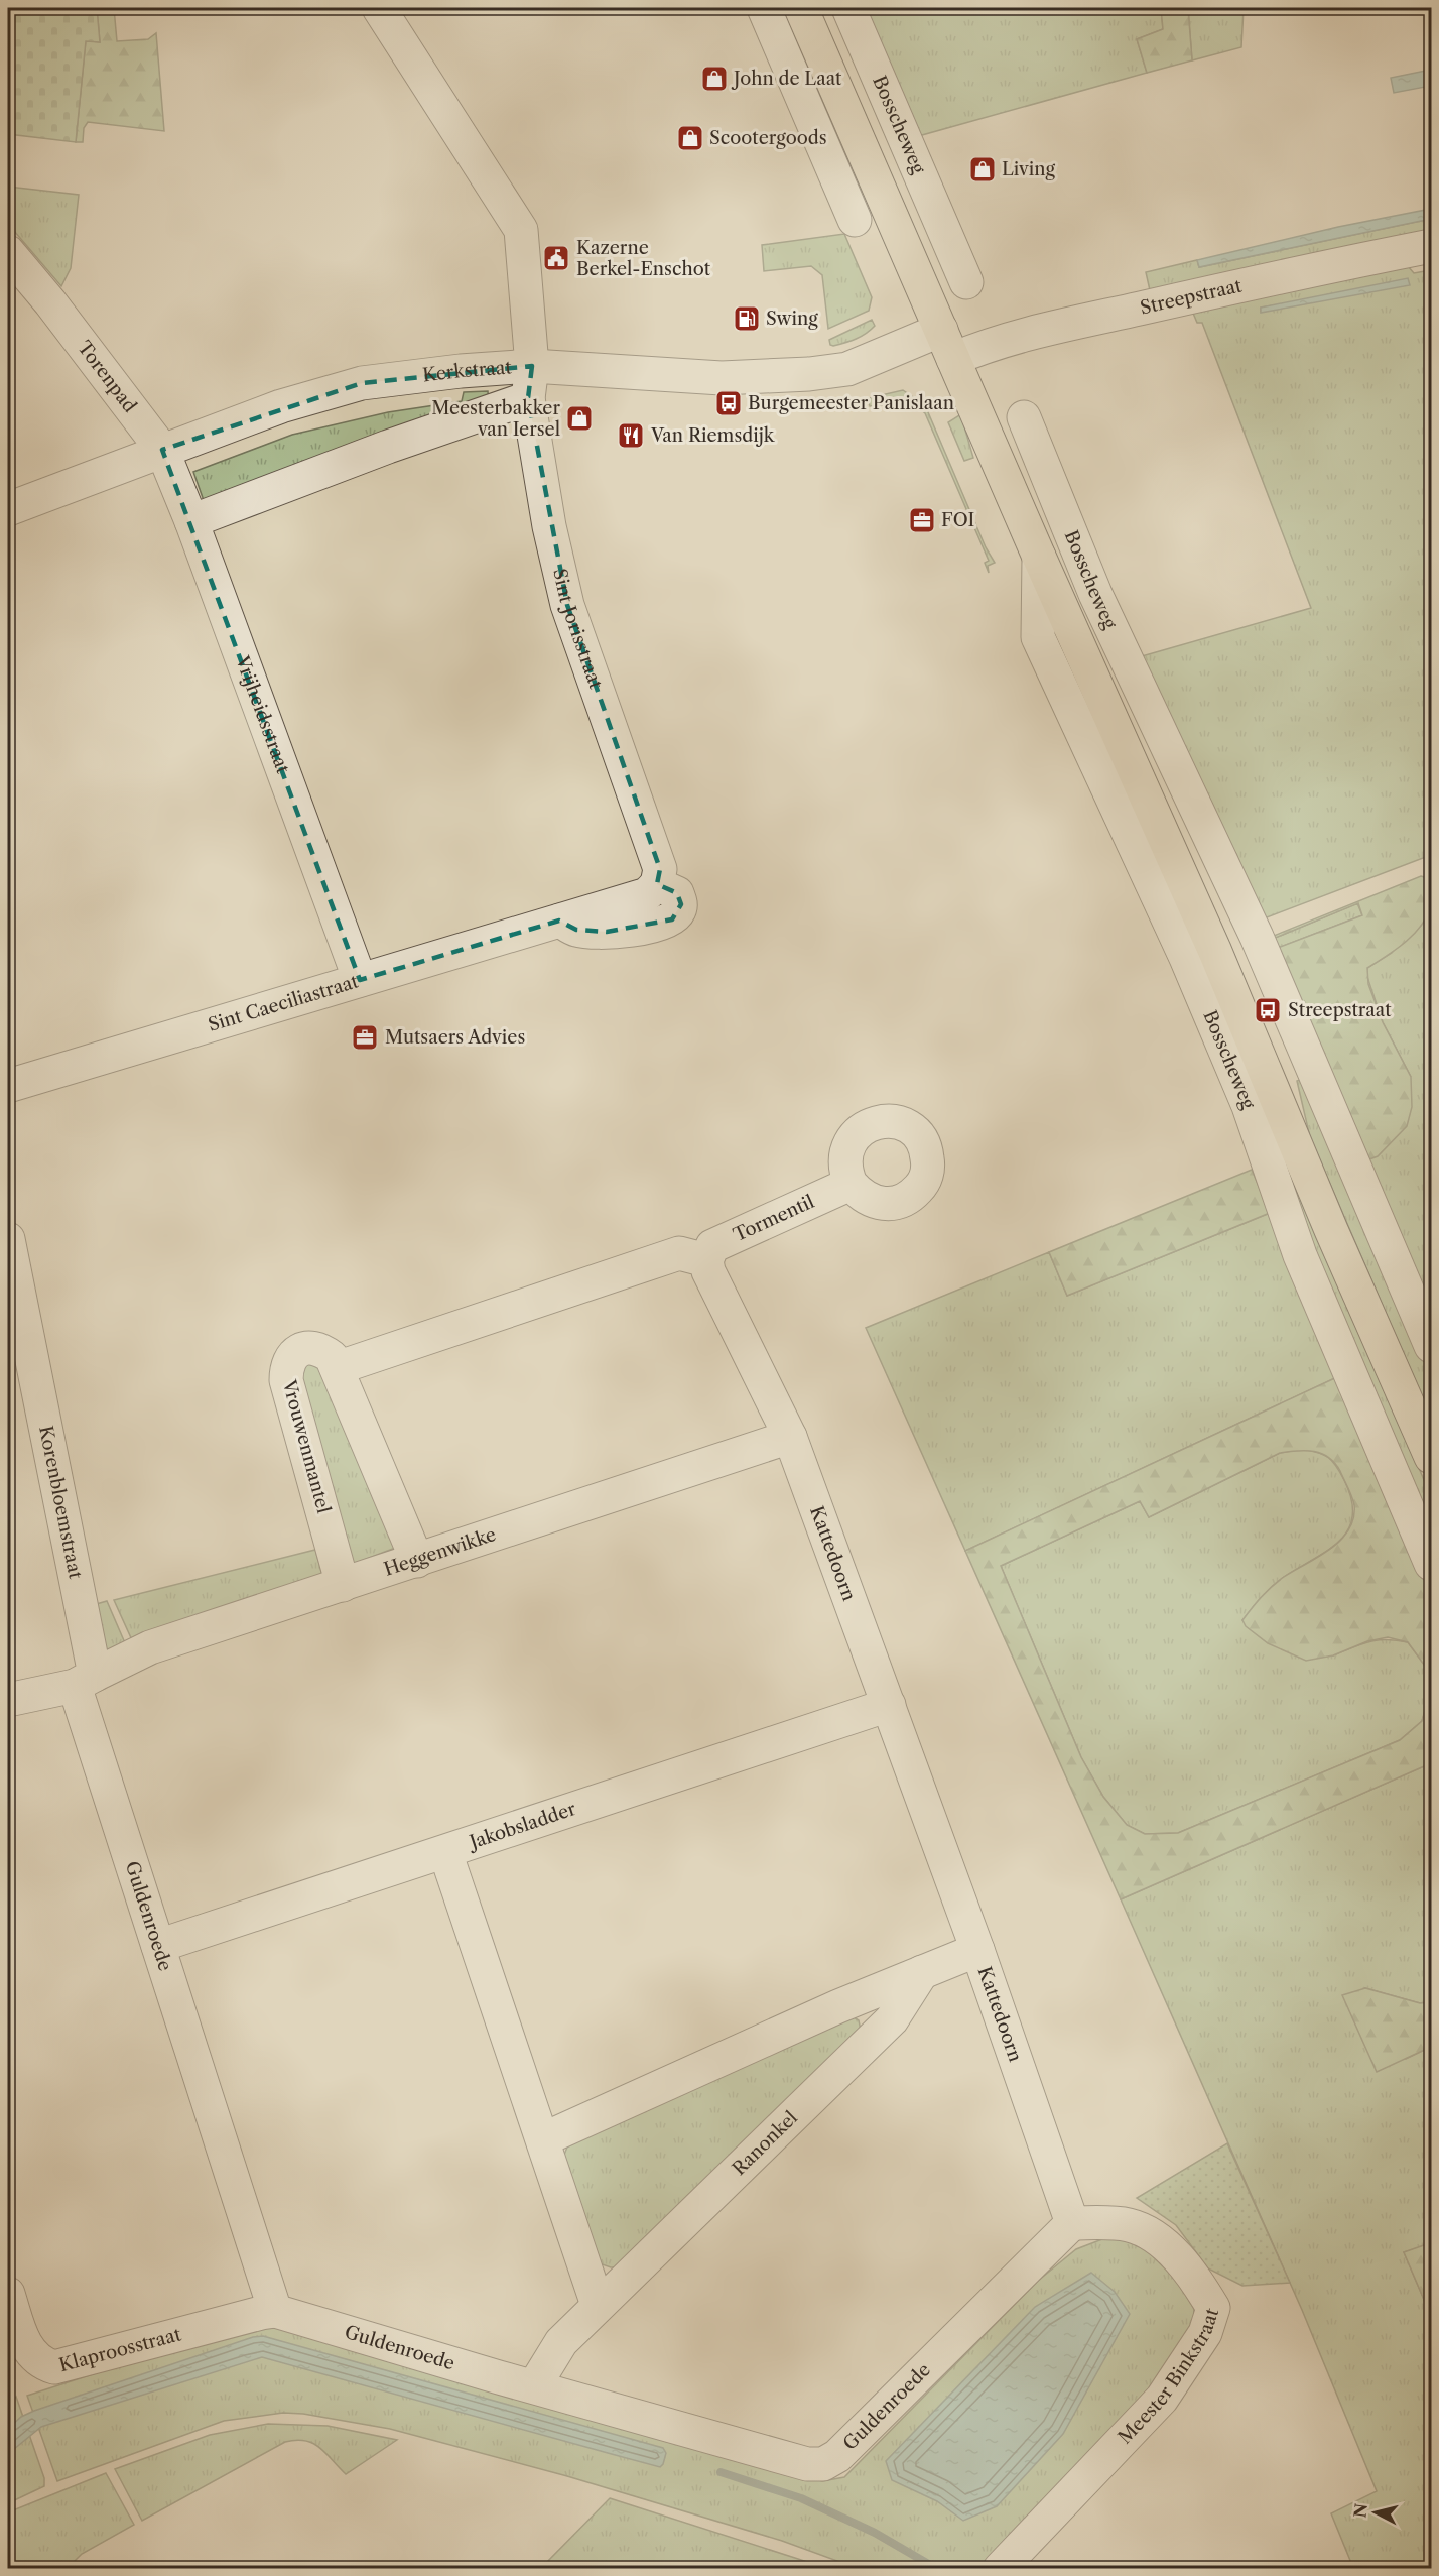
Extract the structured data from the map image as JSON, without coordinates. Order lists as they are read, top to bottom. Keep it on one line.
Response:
{"streets":{"main road":["Bosscheweg"],"street":["Streepstraat","Kerkstraat","Torenpad","Sint Jorisstraat","Vrijheidsstraat","Sint Caeciliastraat","Tormentil","Vrouwenmantel","Korenbloemstraat","Heggenwikke","Kattedoorn","Jakobsladder","Guldenroede","Ranonkel","Klaproosstraat","Meester Binkstraat"]},"crossings":[["Bosscheweg","Streepstraat"],["Bosscheweg","Kerkstraat"],["Streepstraat","Kerkstraat"],["Kerkstraat","Torenpad"],["Kerkstraat","Sint Jorisstraat"],["Kerkstraat","Vrijheidsstraat"],["Torenpad","Vrijheidsstraat"],["Sint Jorisstraat","Sint Caeciliastraat"],["Vrijheidsstraat","Sint Caeciliastraat"],["Tormentil","Kattedoorn"],["Vrouwenmantel","Heggenwikke"],["Korenbloemstraat","Heggenwikke"],["Korenbloemstraat","Guldenroede"],["Heggenwikke","Kattedoorn"],["Heggenwikke","Guldenroede"],["Kattedoorn","Jakobsladder"],["Kattedoorn","Guldenroede"],["Kattedoorn","Meester Binkstraat"],["Jakobsladder","Guldenroede"],["Guldenroede","Ranonkel"],["Guldenroede","Klaproosstraat"],["Guldenroede","Meester Binkstraat"]],"places":{"shop":["John de Laat","Scootergoods","Living","Meesterbakker van Iersel"],"public building":["Kazerne Berkel-Enschot"],"fuel station":["Swing"],"bus stop":["Burgemeester Panislaan","Streepstraat"],"restaurant":["Van Riemsdijk"],"office":["FOI","Mutsaers Advies"]},"north":"left"}
